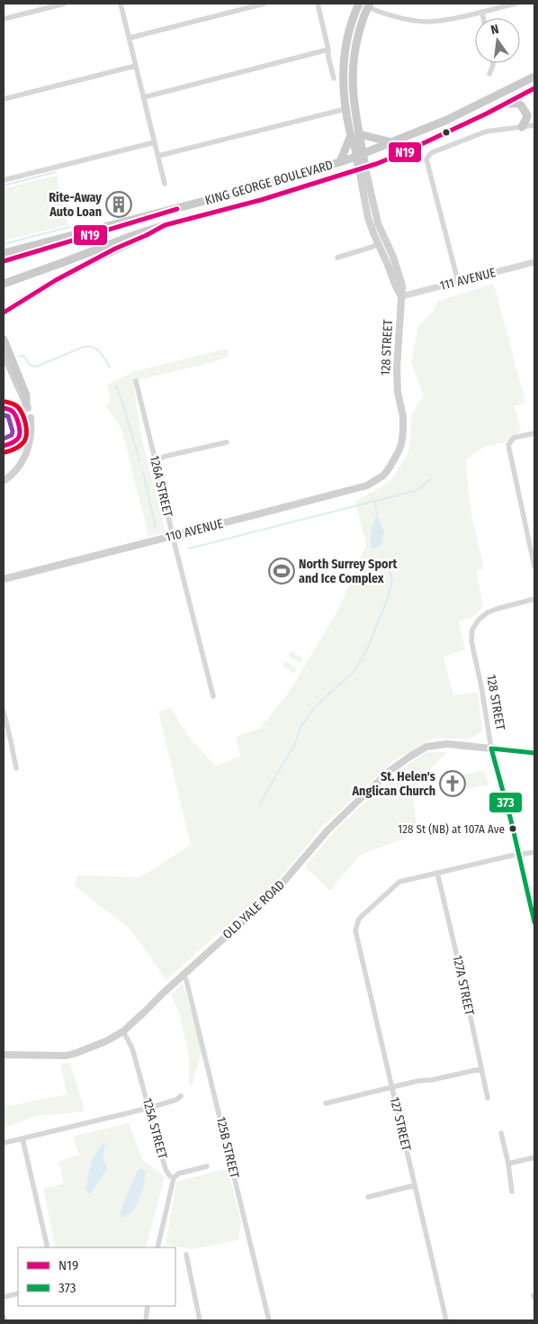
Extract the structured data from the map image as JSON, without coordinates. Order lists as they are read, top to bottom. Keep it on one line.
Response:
{"streets":{"main road":["KING GEORGE BOULEVARD","128 STREET","110 AVENUE","OLD YALE ROAD"],"street":["111 AVENUE","126A STREET","127A STREET","127 STREET","125A STREET","125B STREET"]},"crossings":[["KING GEORGE BOULEVARD","128 STREET"],["111 AVENUE","128 STREET"],["128 STREET","110 AVENUE"],["128 STREET","OLD YALE ROAD"],["126A STREET","110 AVENUE"],["OLD YALE ROAD","125A STREET"],["OLD YALE ROAD","125B STREET"],["127A STREET","127 STREET"]],"places":{"building":["Rite-Away Auto Loan"],"sports":["North Surrey Sport and Ice Complex"],"church":["St. Helen's Anglican Church"],"other":["128 St (NB) at 107A Ave"]},"lines":["transit line N19","transit line 373"],"legend":["N19","373"],"north":"top"}
